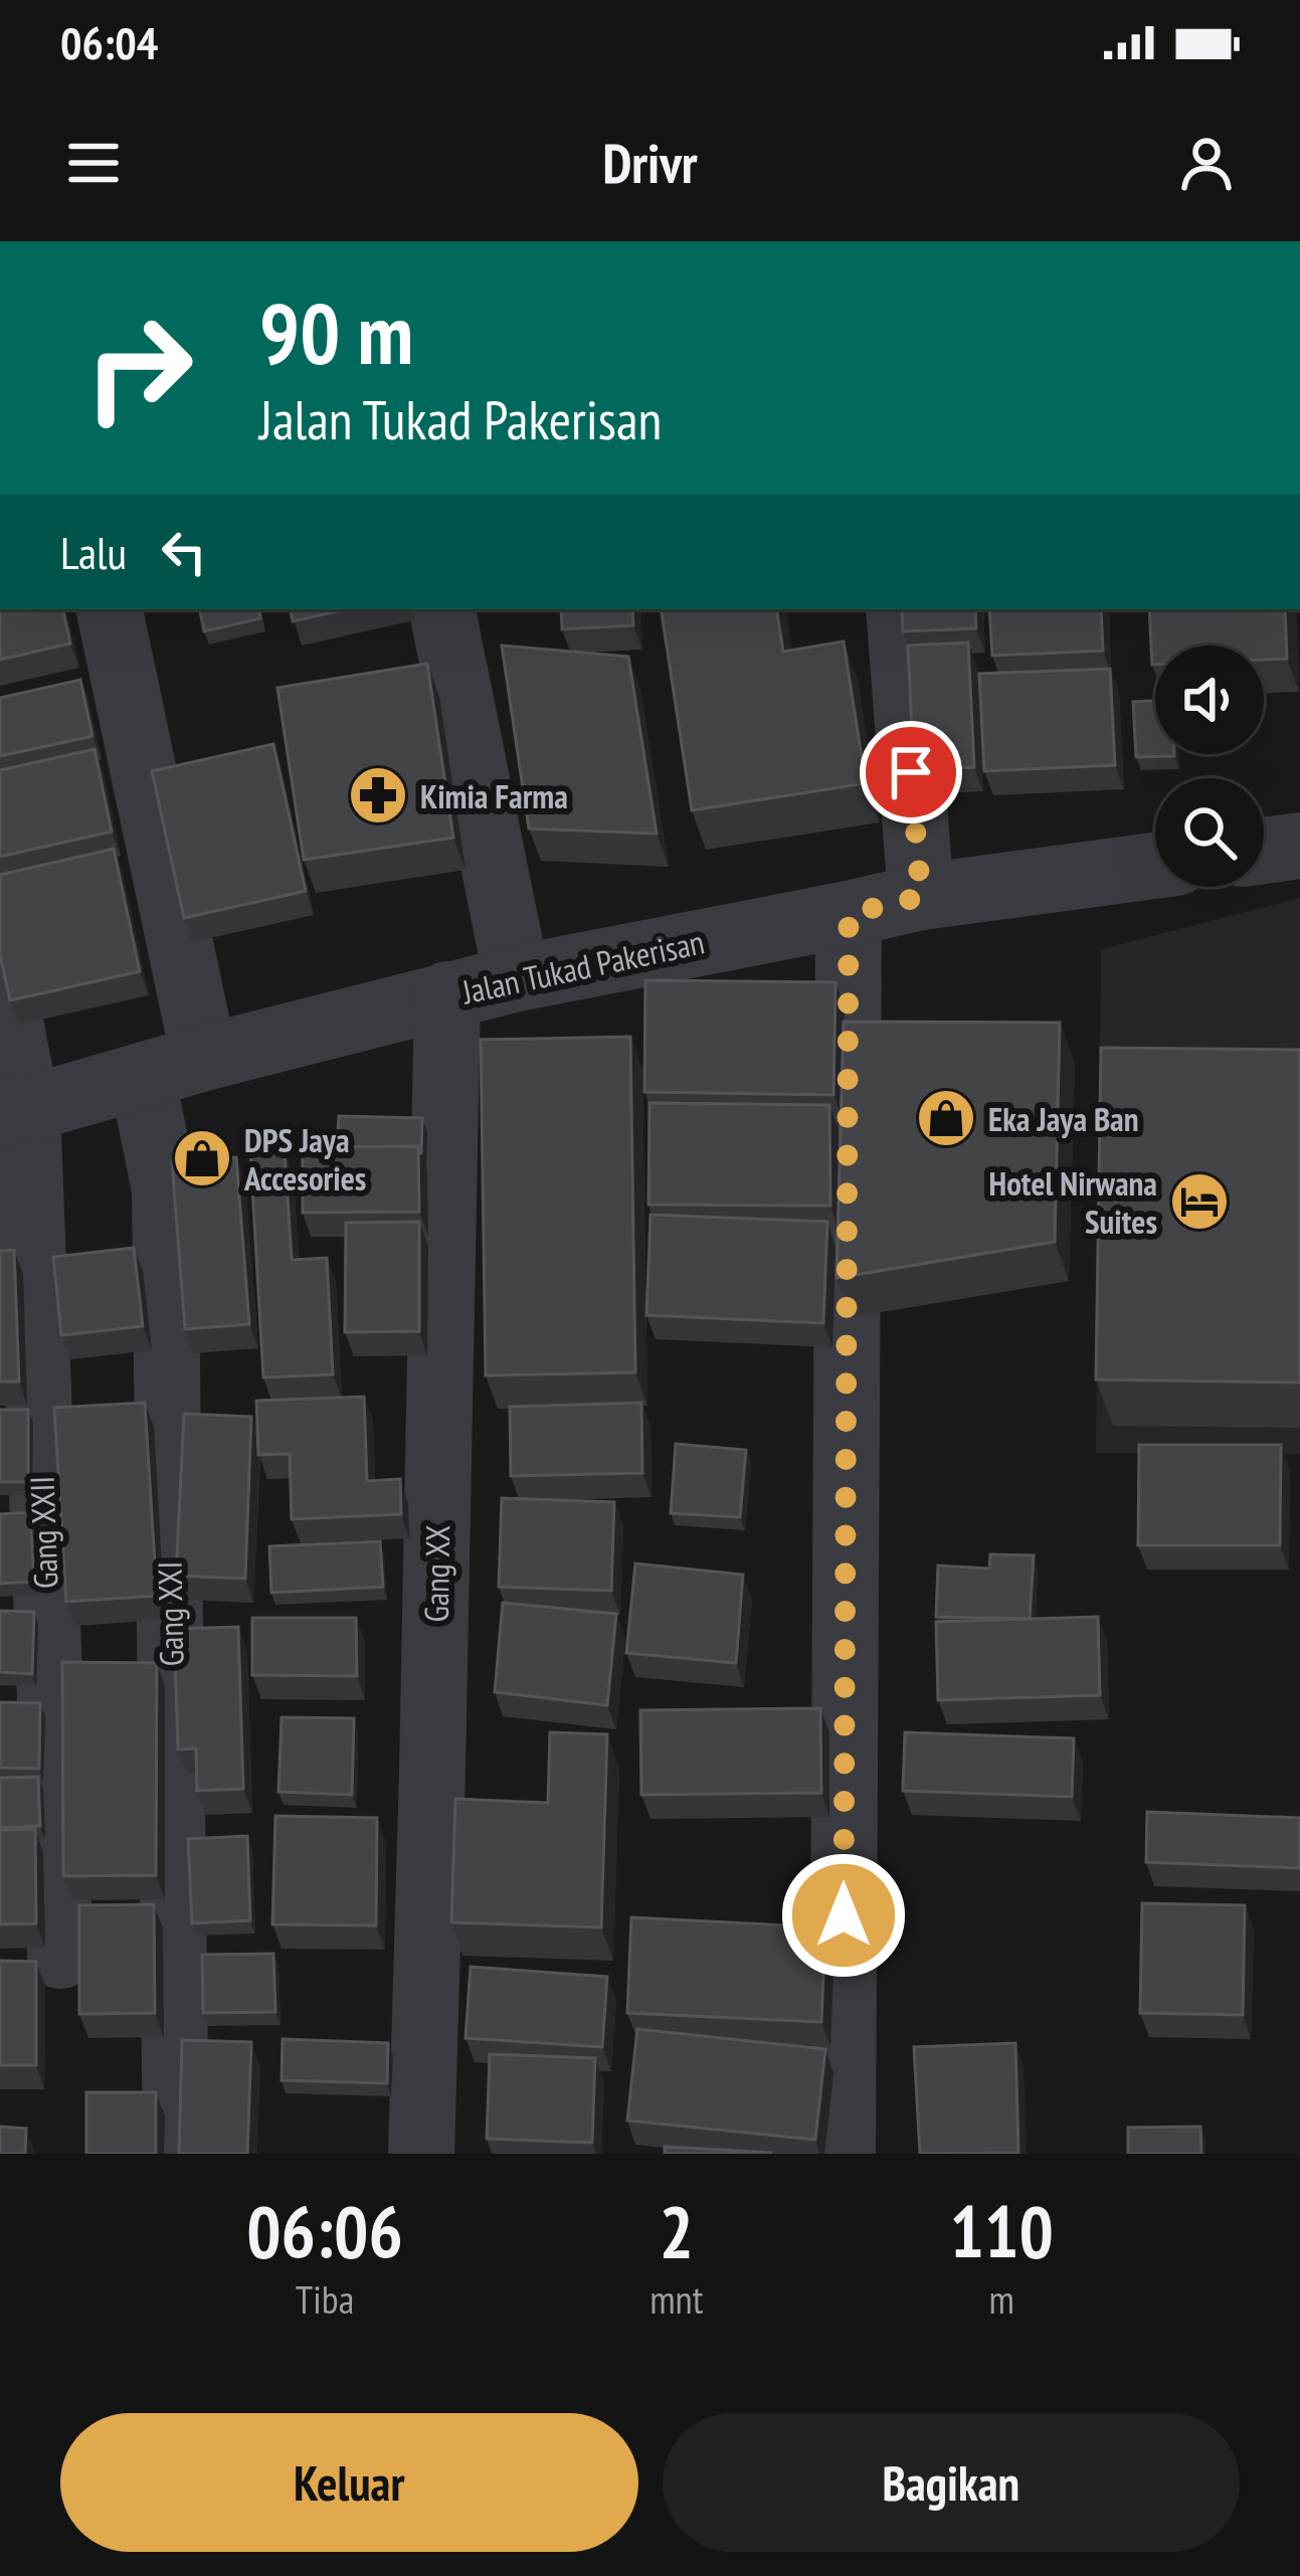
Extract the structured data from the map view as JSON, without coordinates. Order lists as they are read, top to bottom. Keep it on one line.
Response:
{"streets":{"street":["Jalan Tukad Pakerisan","Gang XXII","Gang XX","Gang XXI"]},"crossings":[["Jalan Tukad Pakerisan","Gang XXII"],["Jalan Tukad Pakerisan","Gang XX"],["Jalan Tukad Pakerisan","Gang XXI"]],"places":{"pharmacy":["Kimia Farma"],"shop":["Eka Jaya Ban","DPS Jaya Accesories"],"hotel":["Hotel Nirwana Suites"]},"page":{"status":"06:04","header":"Drivr","turn":["90 m","Jalan Tukad Pakerisan"],"then":"Lalu","eta":["06:06","Tiba","2","mnt","110","m"],"buttons":["Keluar","Bagikan"]}}
